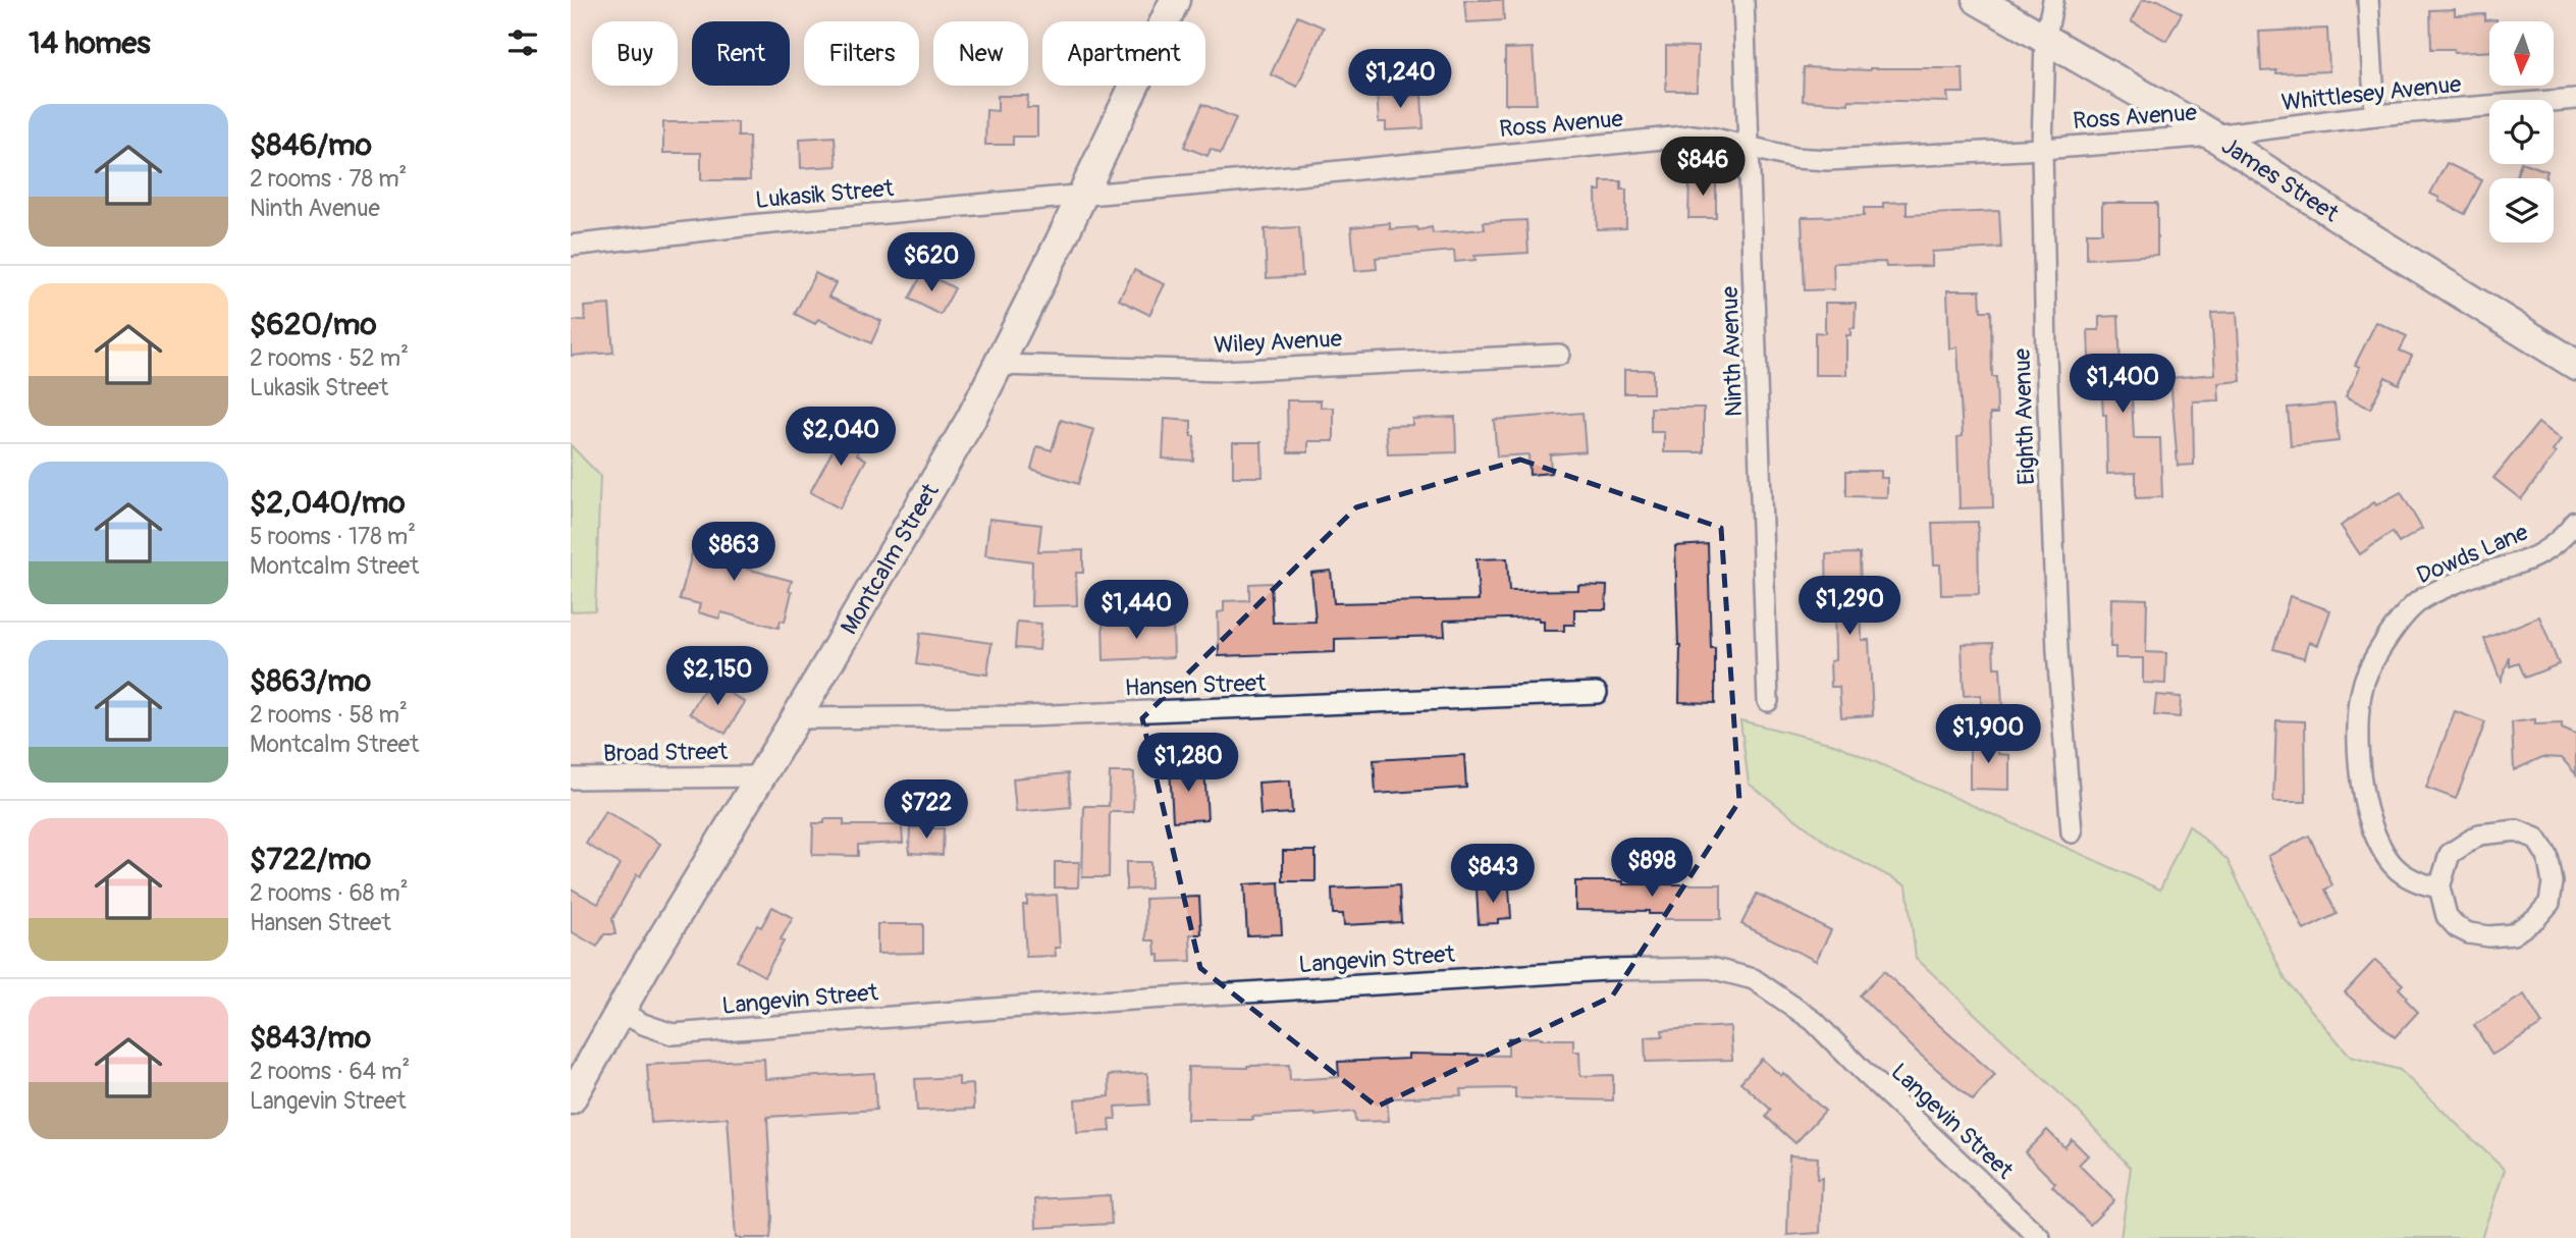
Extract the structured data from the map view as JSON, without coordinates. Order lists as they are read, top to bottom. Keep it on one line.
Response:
{"streets":{"main road":["James Street","Montcalm Street"],"street":["Whittlesey Avenue","Ross Avenue","Lukasik Street","Wiley Avenue","Ninth Avenue","Eighth Avenue","Dowds Lane","Hansen Street","Broad Street","Langevin Street"]},"crossings":[["Whittlesey Avenue","Ross Avenue"],["Whittlesey Avenue","James Street"],["Ross Avenue","James Street"],["Ross Avenue","Lukasik Street"],["Ross Avenue","Ninth Avenue"],["Ross Avenue","Eighth Avenue"],["Ross Avenue","Montcalm Street"],["James Street","Eighth Avenue"],["Lukasik Street","Montcalm Street"],["Wiley Avenue","Montcalm Street"],["Montcalm Street","Hansen Street"],["Montcalm Street","Broad Street"],["Montcalm Street","Langevin Street"]],"north":"bottom","page":{"heading":"14 homes","chip":["Buy","Rent","Filters","New","Apartment"],"price":["$1,240","$846","$620","$1,400","$2,040","$863","$1,290","$1,440","$2,150","$1,900","$1,280","$722","$898","$843"],"list":[{"name":"$846/mo","note":"2 rooms · 78 m² · Ninth Avenue"},{"name":"$620/mo","note":"2 rooms · 52 m² · Lukasik Street"},{"name":"$2,040/mo","note":"5 rooms · 178 m² · Montcalm Street"},{"name":"$863/mo","note":"2 rooms · 58 m² · Montcalm Street"},{"name":"$722/mo","note":"2 rooms · 68 m² · Hansen Street"},{"name":"$843/mo","note":"2 rooms · 64 m² · Langevin Street"}]}}
